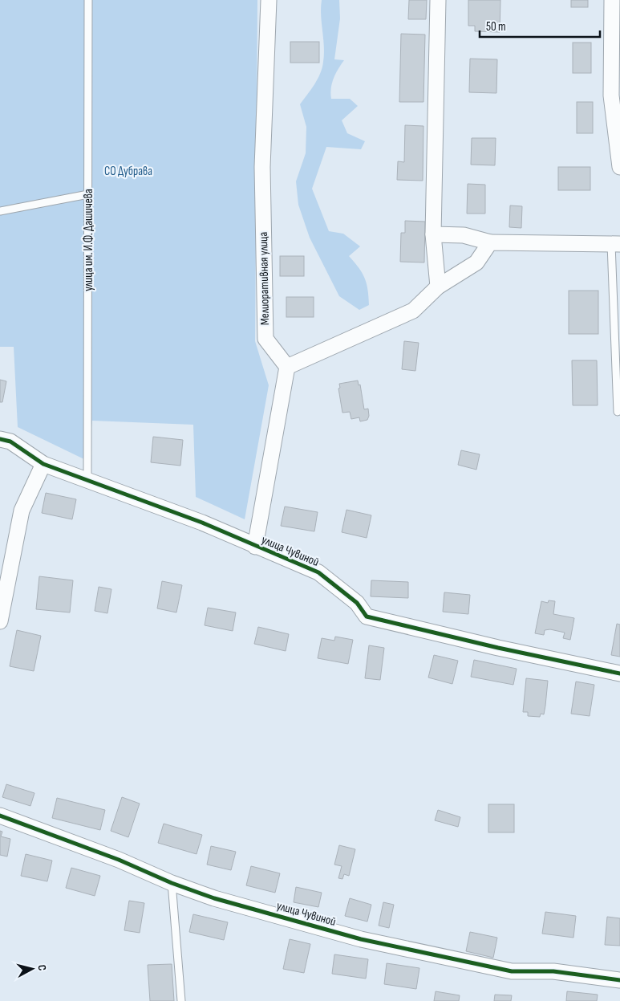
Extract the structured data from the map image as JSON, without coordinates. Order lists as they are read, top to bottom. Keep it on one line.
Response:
{"streets":{"street":["Мелиоративная улица","улица Чувиной"],"lane":["улица им. И.Ф. Дашичева"]},"crossings":[["улица им. И.Ф. Дашичева","улица Чувиной"]],"parks":["СО Дубрава"],"scale_bar":"50 m","north":"right"}
